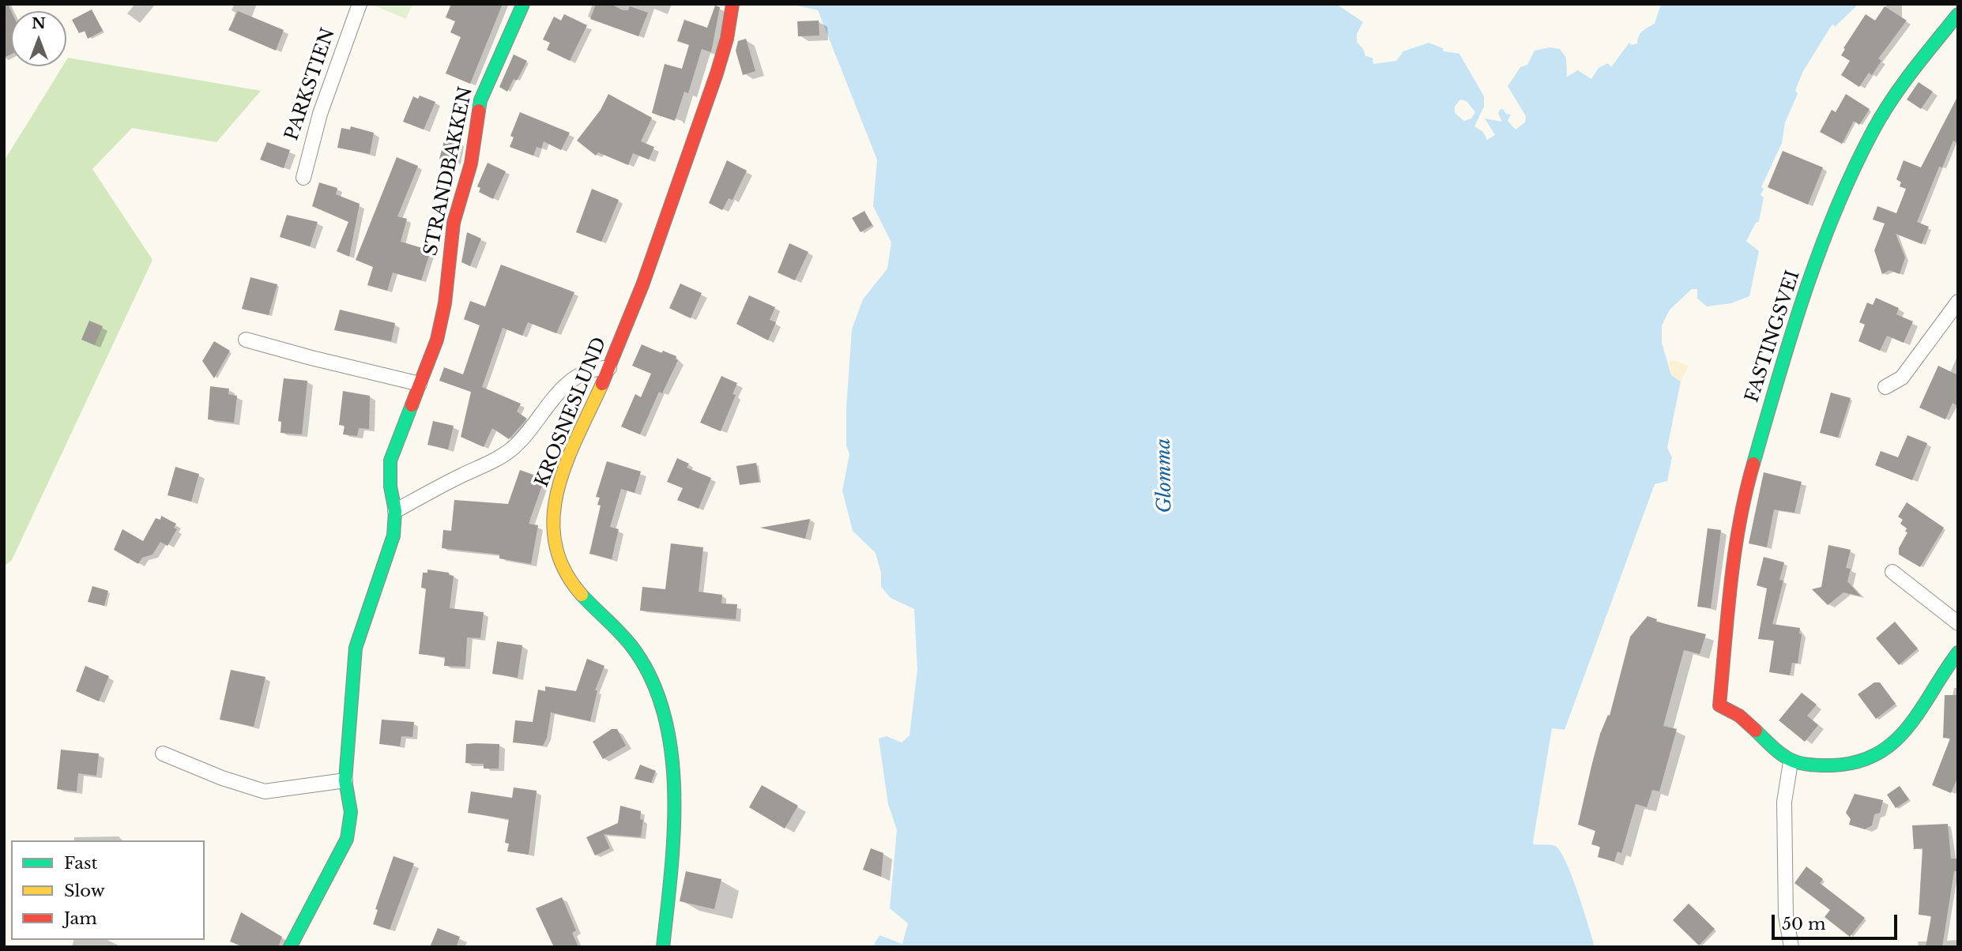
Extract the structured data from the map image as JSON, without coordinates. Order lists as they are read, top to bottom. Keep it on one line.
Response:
{"streets":{"street":["PARKSTIEN","STRANDBAKKEN","FASTINGSVEI","KROSNESLUND"]},"water":["Glomma"],"legend":["Fast","Slow","Jam"],"scale_bar":"50 m","north":"top"}
